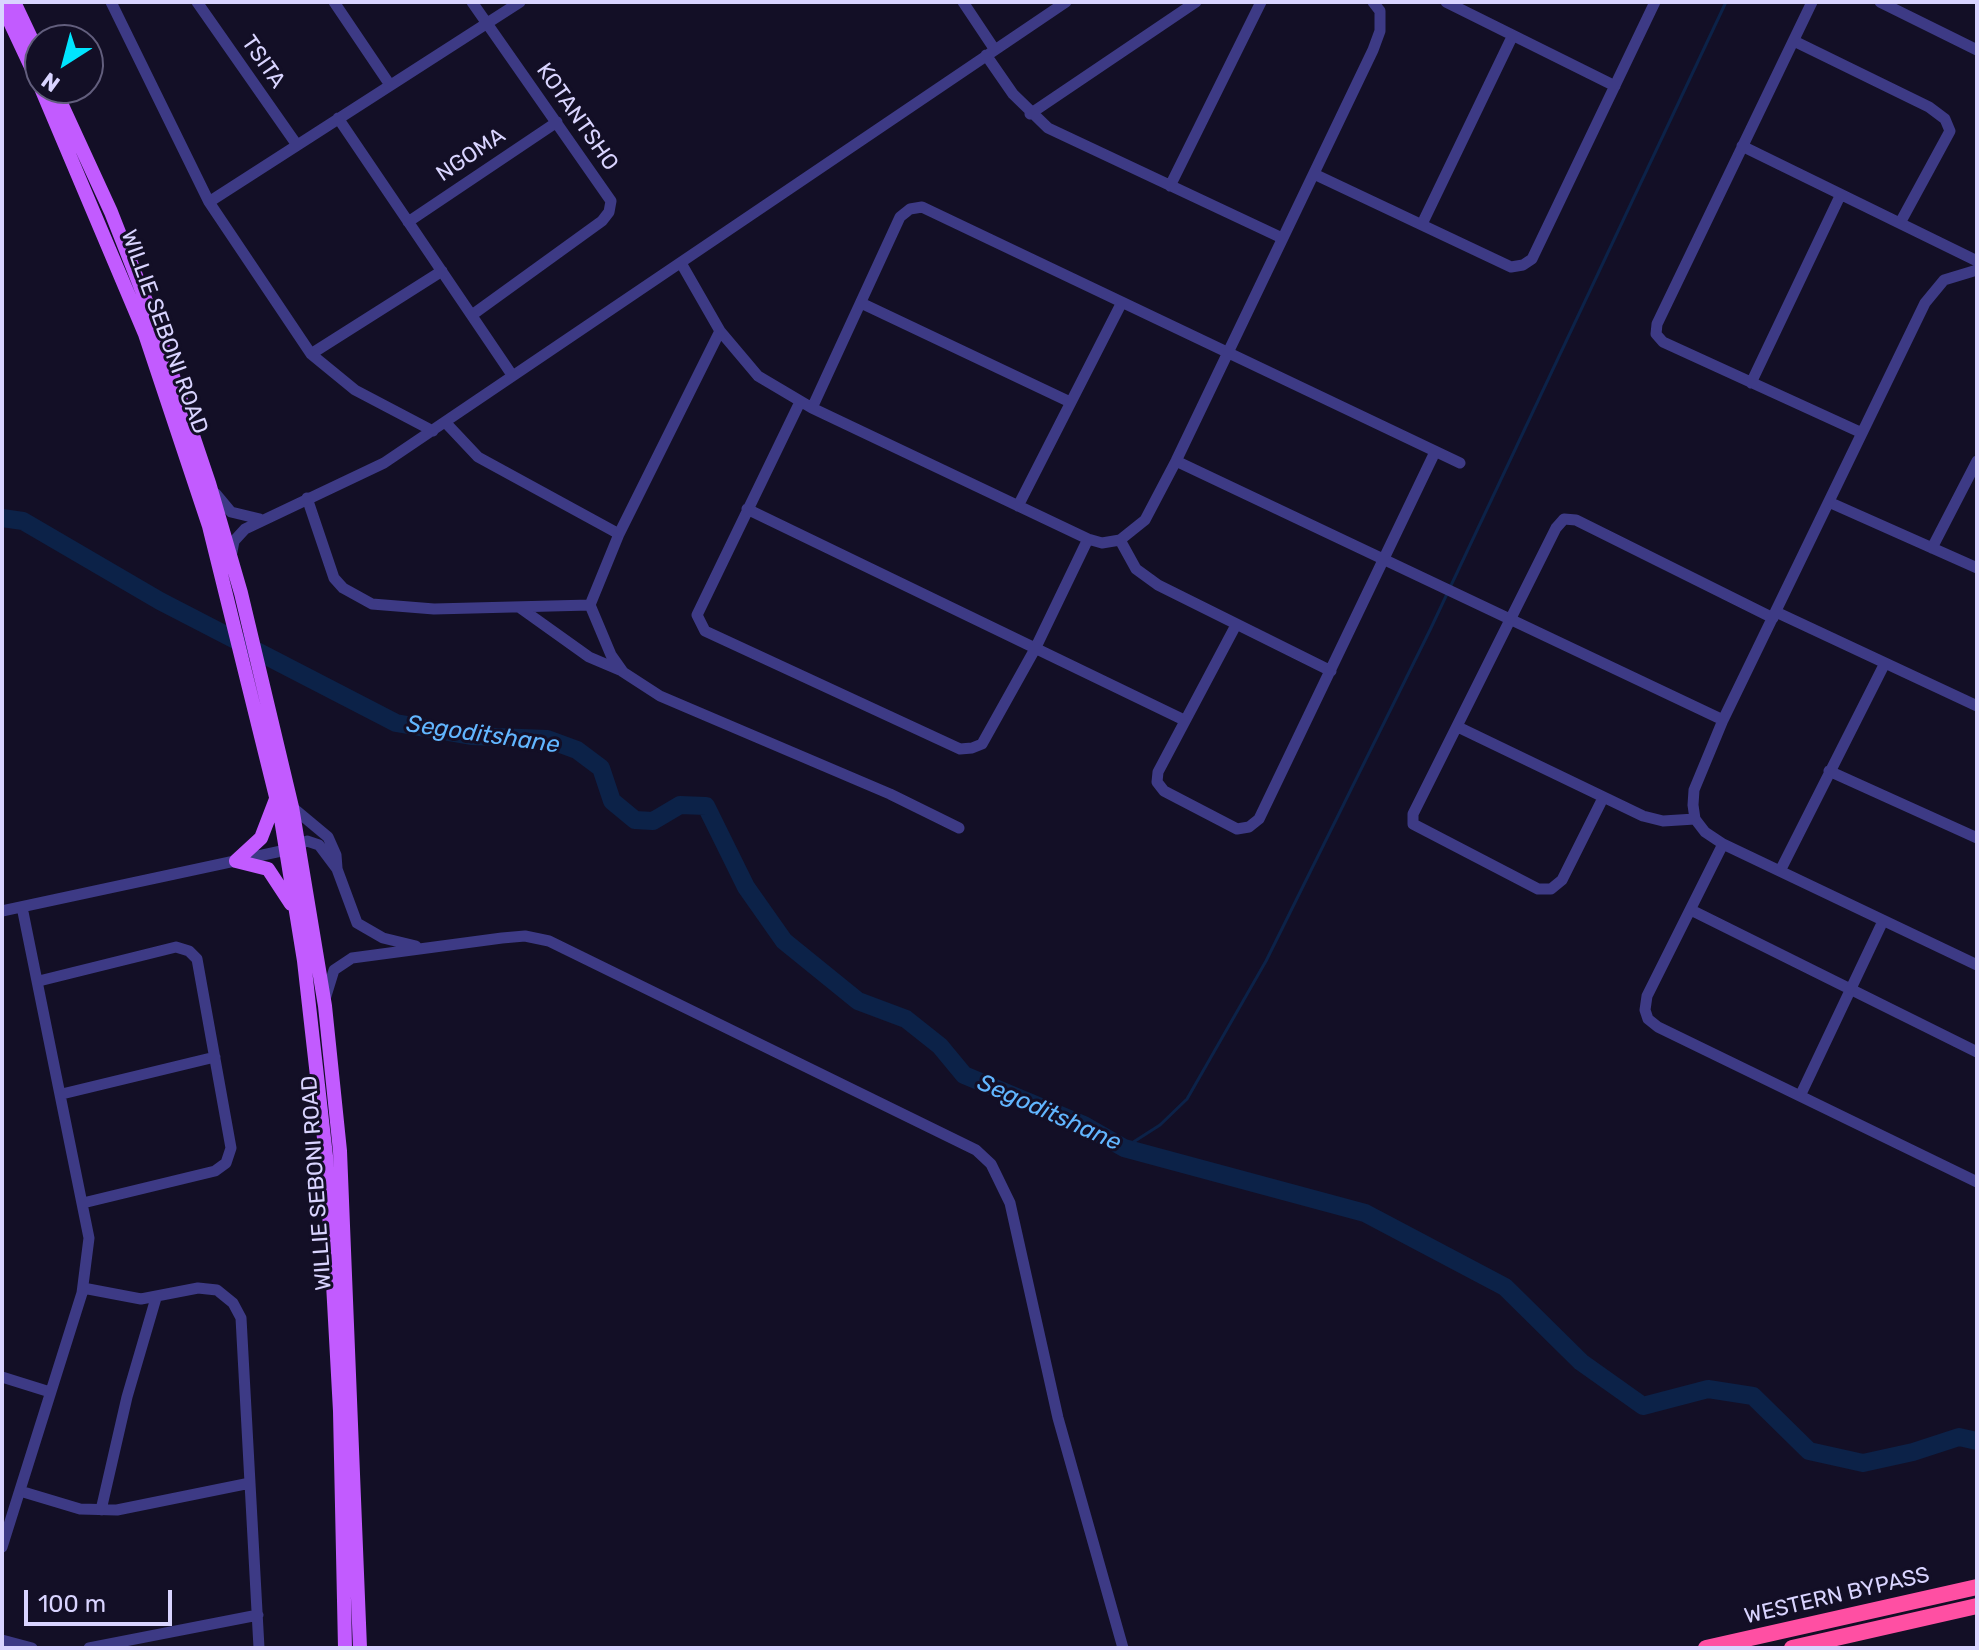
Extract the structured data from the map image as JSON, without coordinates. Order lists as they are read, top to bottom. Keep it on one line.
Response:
{"streets":{"highway":["WESTERN BYPASS"],"main road":["WILLIE SEBONI ROAD"],"street":["TSITA","KOTANTSHO","NGOMA"]},"crossings":[["KOTANTSHO","NGOMA"]],"water":["Segoditshane"],"scale_bar":"100 m","north":"bottom left"}
